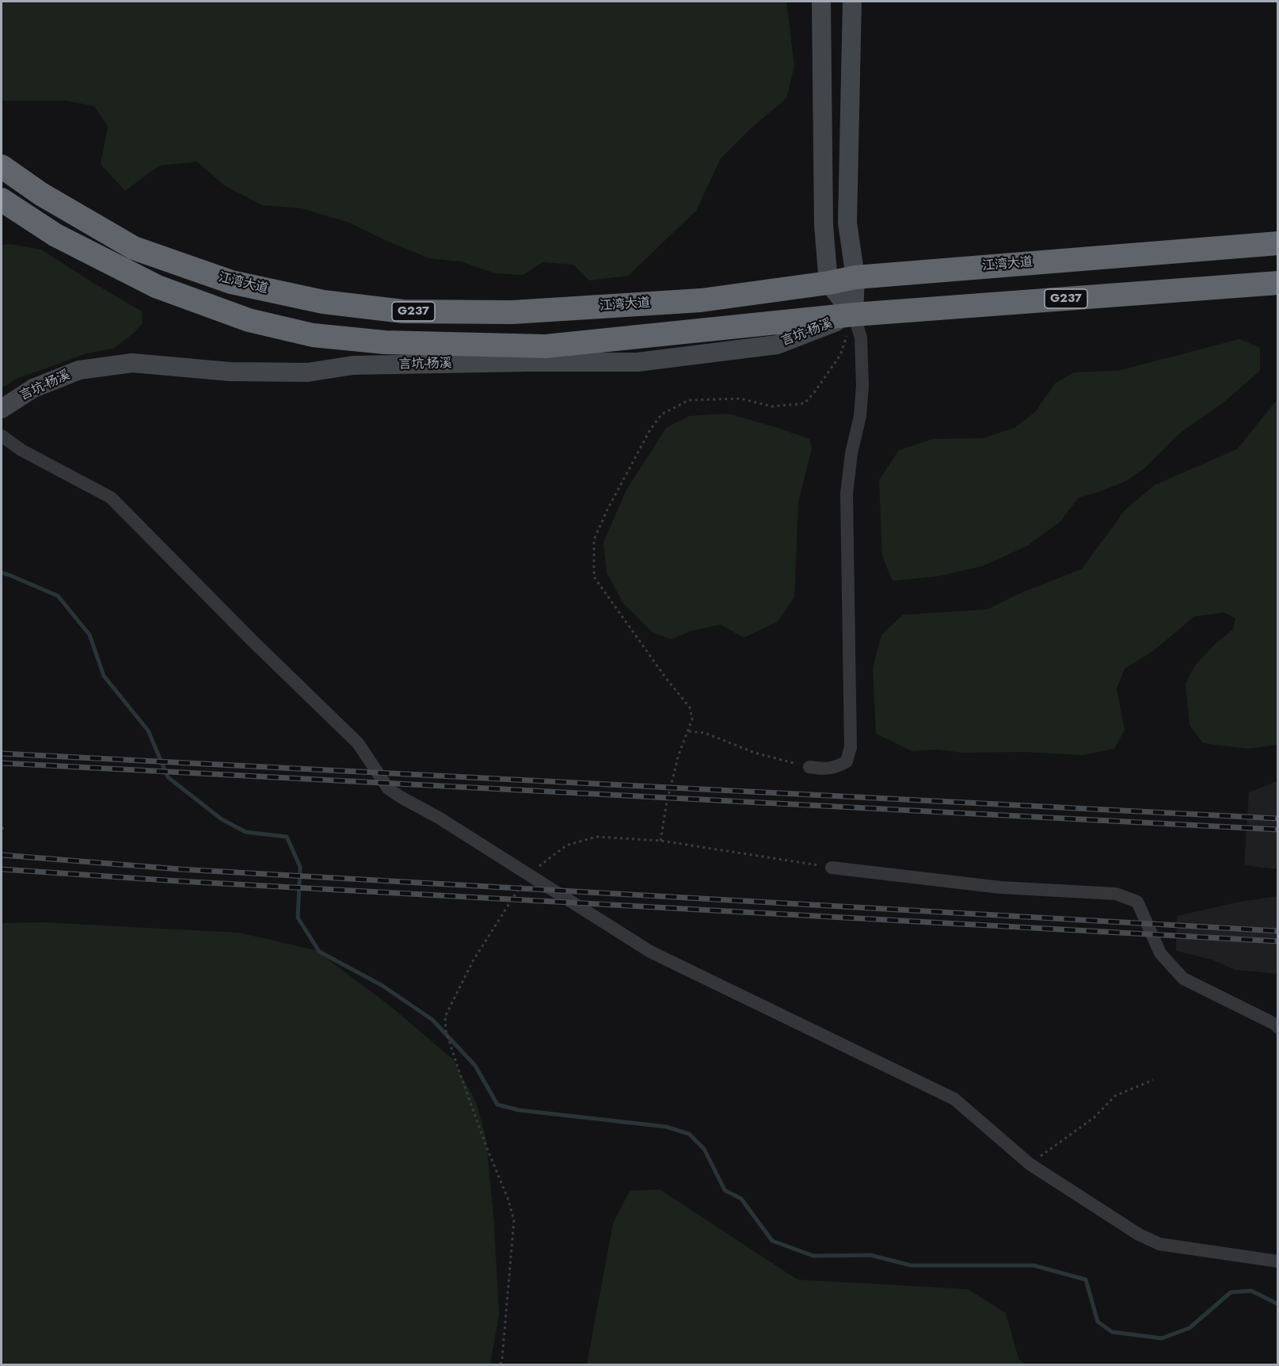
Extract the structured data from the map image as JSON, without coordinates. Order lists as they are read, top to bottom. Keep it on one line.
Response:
{"streets":{"highway":["江湾大道","G237"],"main road":["言坑-杨溪"]},"crossings":[["G237","言坑-杨溪"]]}
